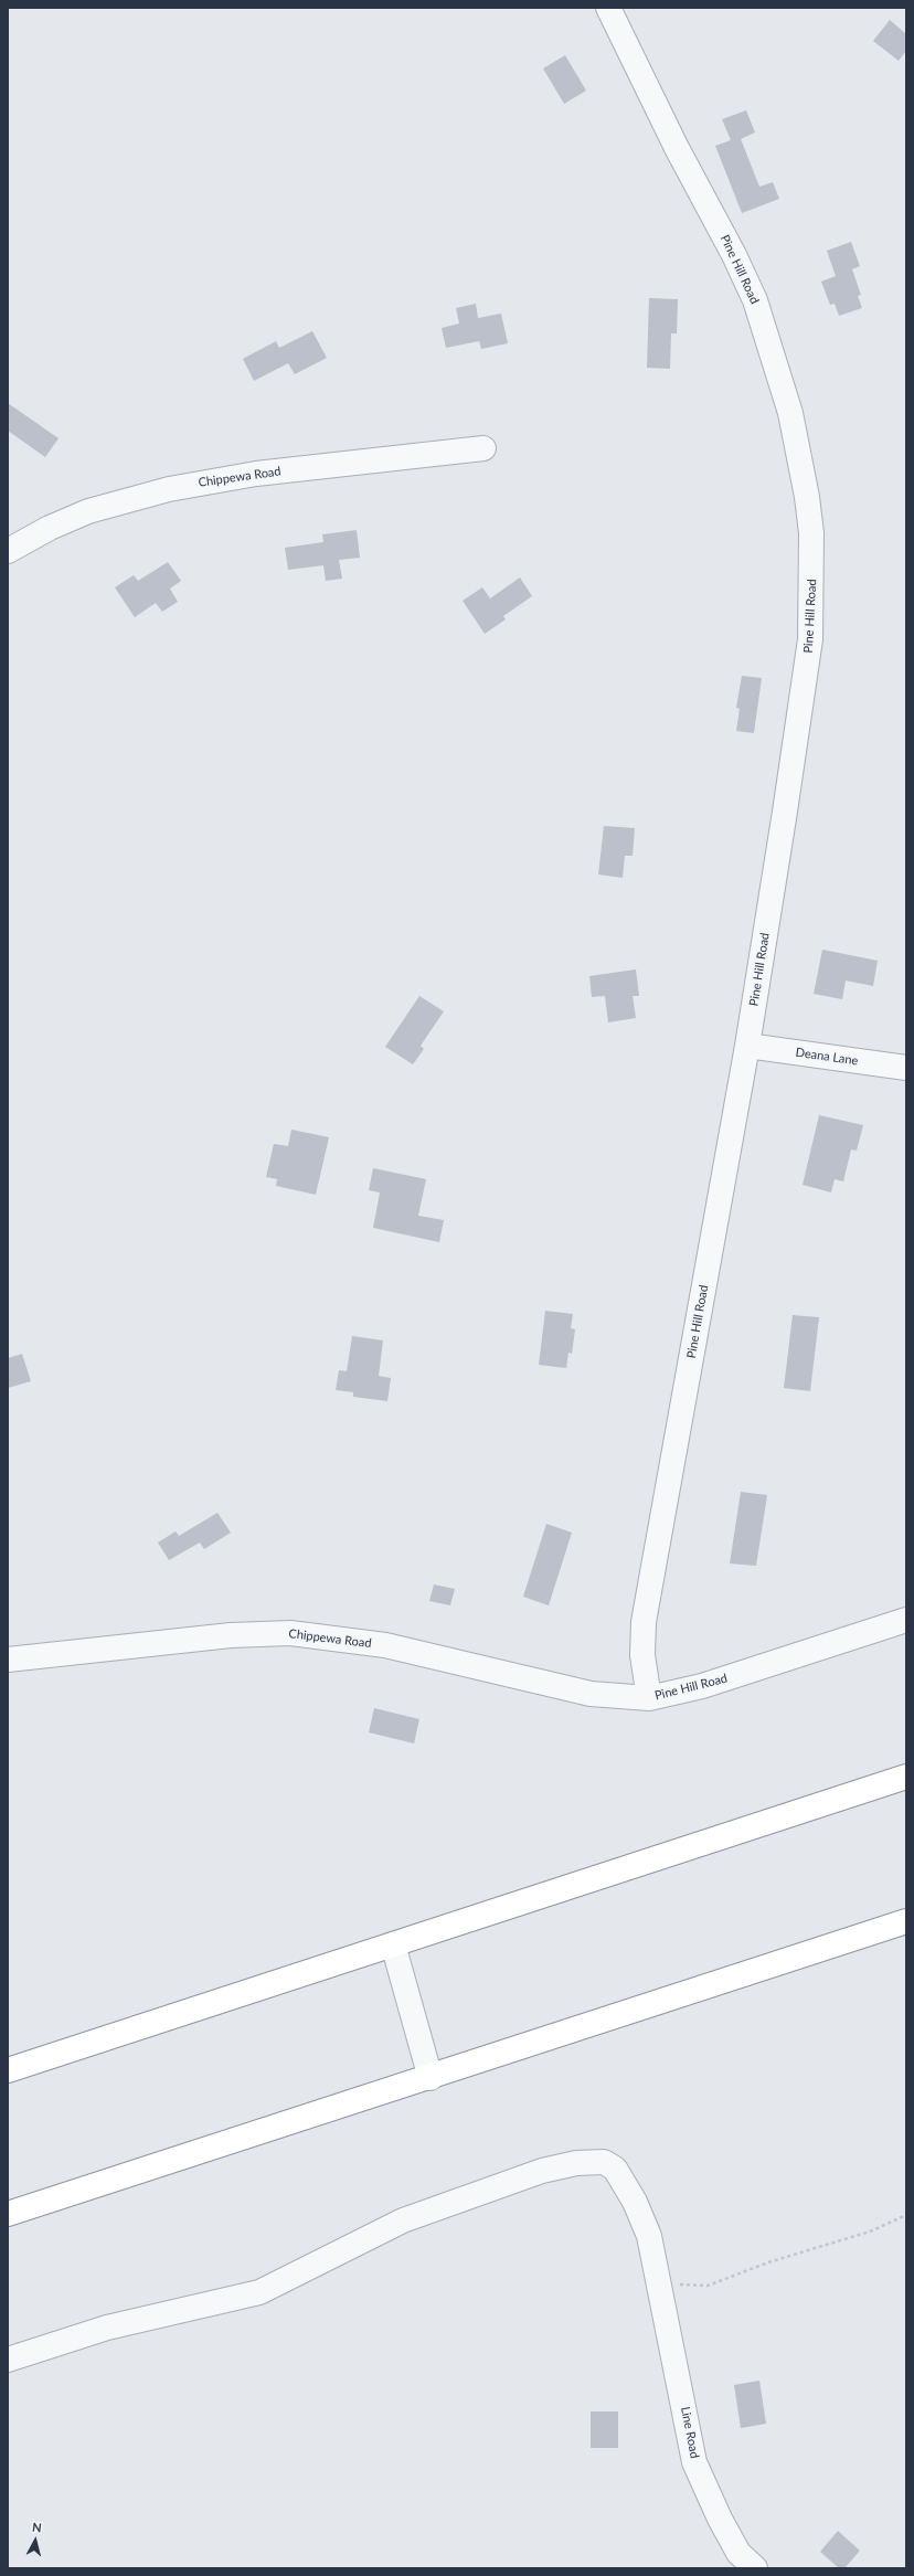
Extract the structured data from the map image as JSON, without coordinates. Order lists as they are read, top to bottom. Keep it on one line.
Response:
{"streets":{"street":["Pine Hill Road","Chippewa Road","Deana Lane","Line Road"]},"crossings":[["Pine Hill Road","Chippewa Road"],["Pine Hill Road","Deana Lane"]],"north":"top"}
